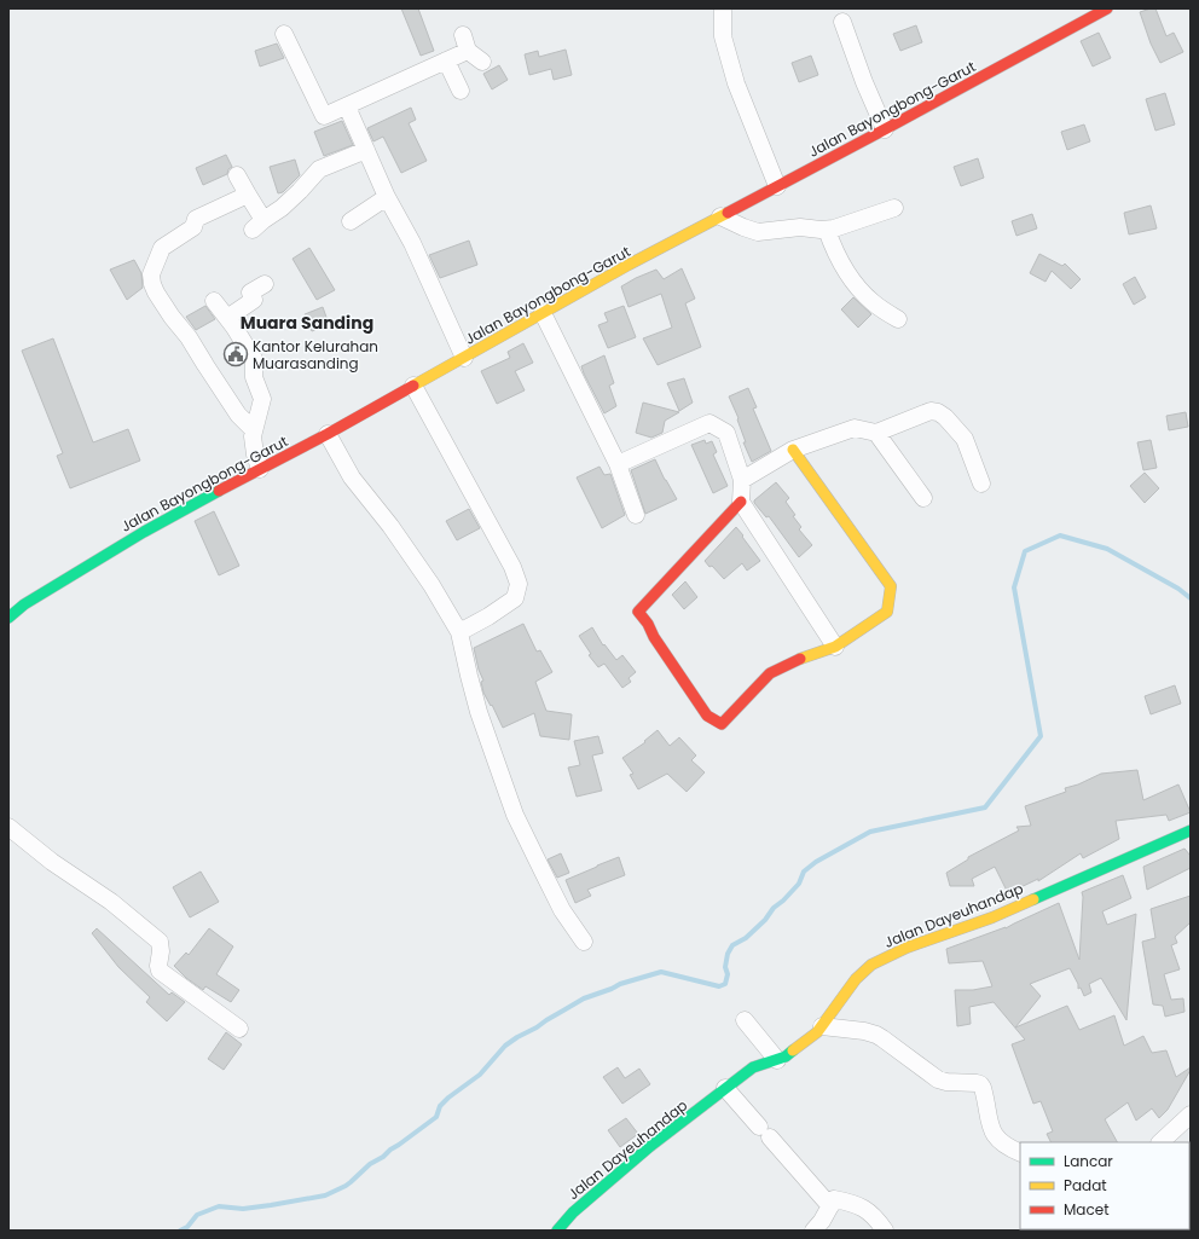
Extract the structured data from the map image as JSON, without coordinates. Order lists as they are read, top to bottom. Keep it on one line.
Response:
{"streets":{"street":["Jalan Bayongbong-Garut","Jalan Dayeuhandap"]},"districts":["Muara Sanding"],"places":{"public building":["Kantor Kelurahan Muarasanding"]},"legend":["Lancar","Padat","Macet"]}
